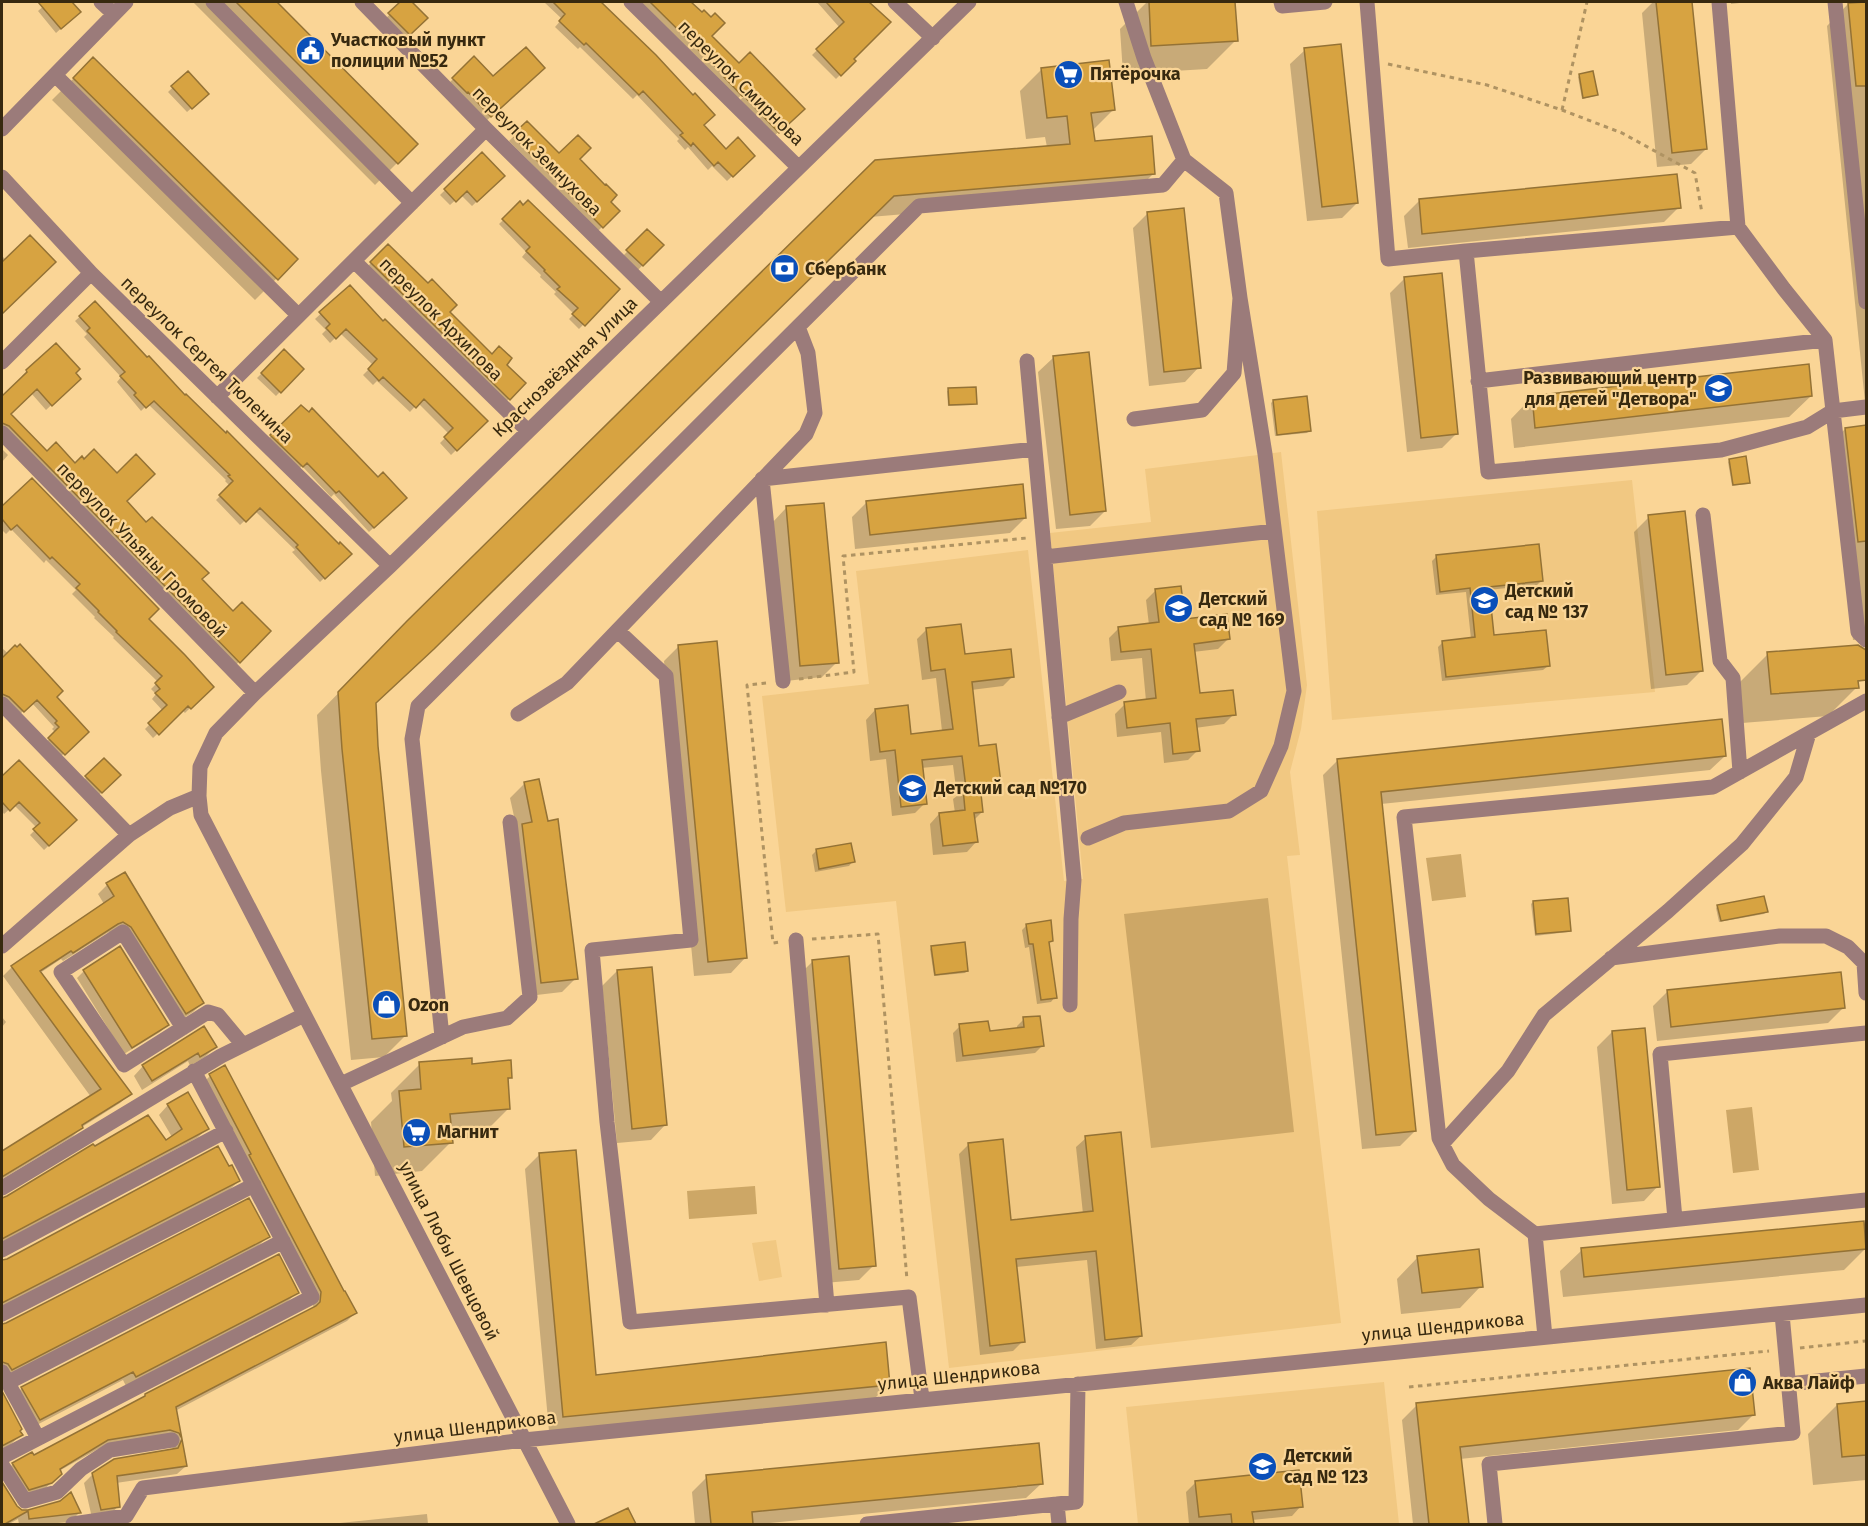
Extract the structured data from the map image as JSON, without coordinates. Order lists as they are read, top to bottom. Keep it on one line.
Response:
{"streets":{"street":["переулок Смирнова","переулок Земнухова","переулок Архипова","переулок Сергея Тюленина","Краснозвёздная улица","переулок Ульяны Громовой","улица Любы Шевцовой","улица Шендрикова"]},"crossings":[["переулок Смирнова","Краснозвёздная улица"],["переулок Земнухова","Краснозвёздная улица"],["переулок Архипова","Краснозвёздная улица"],["переулок Сергея Тюленина","Краснозвёздная улица"],["Краснозвёздная улица","переулок Ульяны Громовой"],["Краснозвёздная улица","улица Любы Шевцовой"],["улица Любы Шевцовой","улица Шендрикова"]],"places":{"public building":["Участковый пункт полиции №52"],"supermarket":["Пятёрочка","Магнит"],"bank":["Сбербанк"],"school or university":["Развивающий центр для детей \"Детвора\"","Детский сад № 137","Детский сад № 169","Детский сад №170","Детский сад № 123"],"shop":["Ozon","Аква Лайф"]}}
